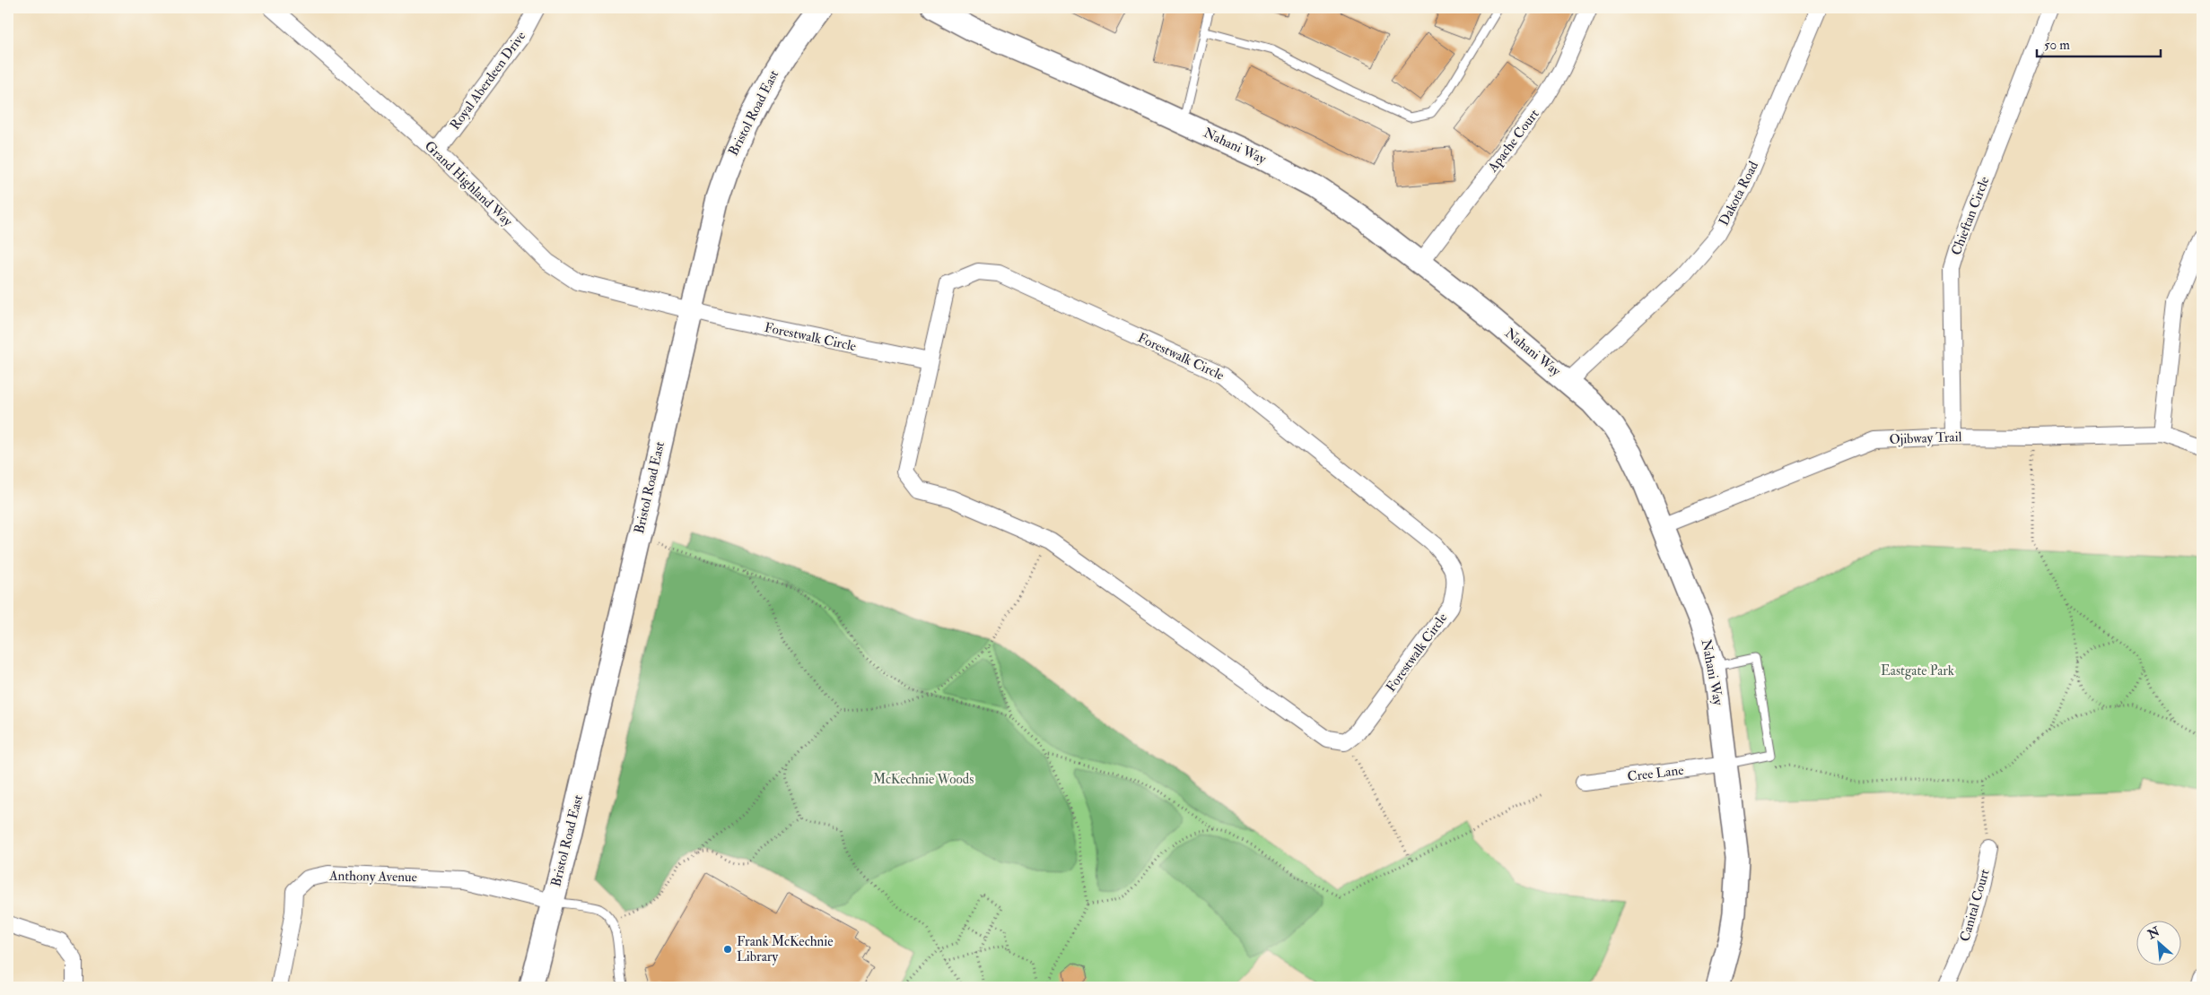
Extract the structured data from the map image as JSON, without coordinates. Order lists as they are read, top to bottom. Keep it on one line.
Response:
{"streets":{"street":["Royal Aberdeen Drive","Bristol Road East","Apache Court","Nahani Way","Grand Highland Way","Dakota Road","Chieftan Circle","Forestwalk Circle","Ojibway Trail","Cree Lane","Anthony Avenue","Canital Court"]},"crossings":[["Royal Aberdeen Drive","Grand Highland Way"],["Bristol Road East","Grand Highland Way"],["Bristol Road East","Forestwalk Circle"],["Bristol Road East","Anthony Avenue"],["Apache Court","Nahani Way"],["Nahani Way","Dakota Road"],["Nahani Way","Ojibway Trail"],["Nahani Way","Cree Lane"],["Grand Highland Way","Forestwalk Circle"],["Chieftan Circle","Ojibway Trail"]],"parks":["Eastgate Park","McKechnie Woods"],"places":["Frank McKechnie Library"],"scale_bar":"50 m","north":"top left"}
